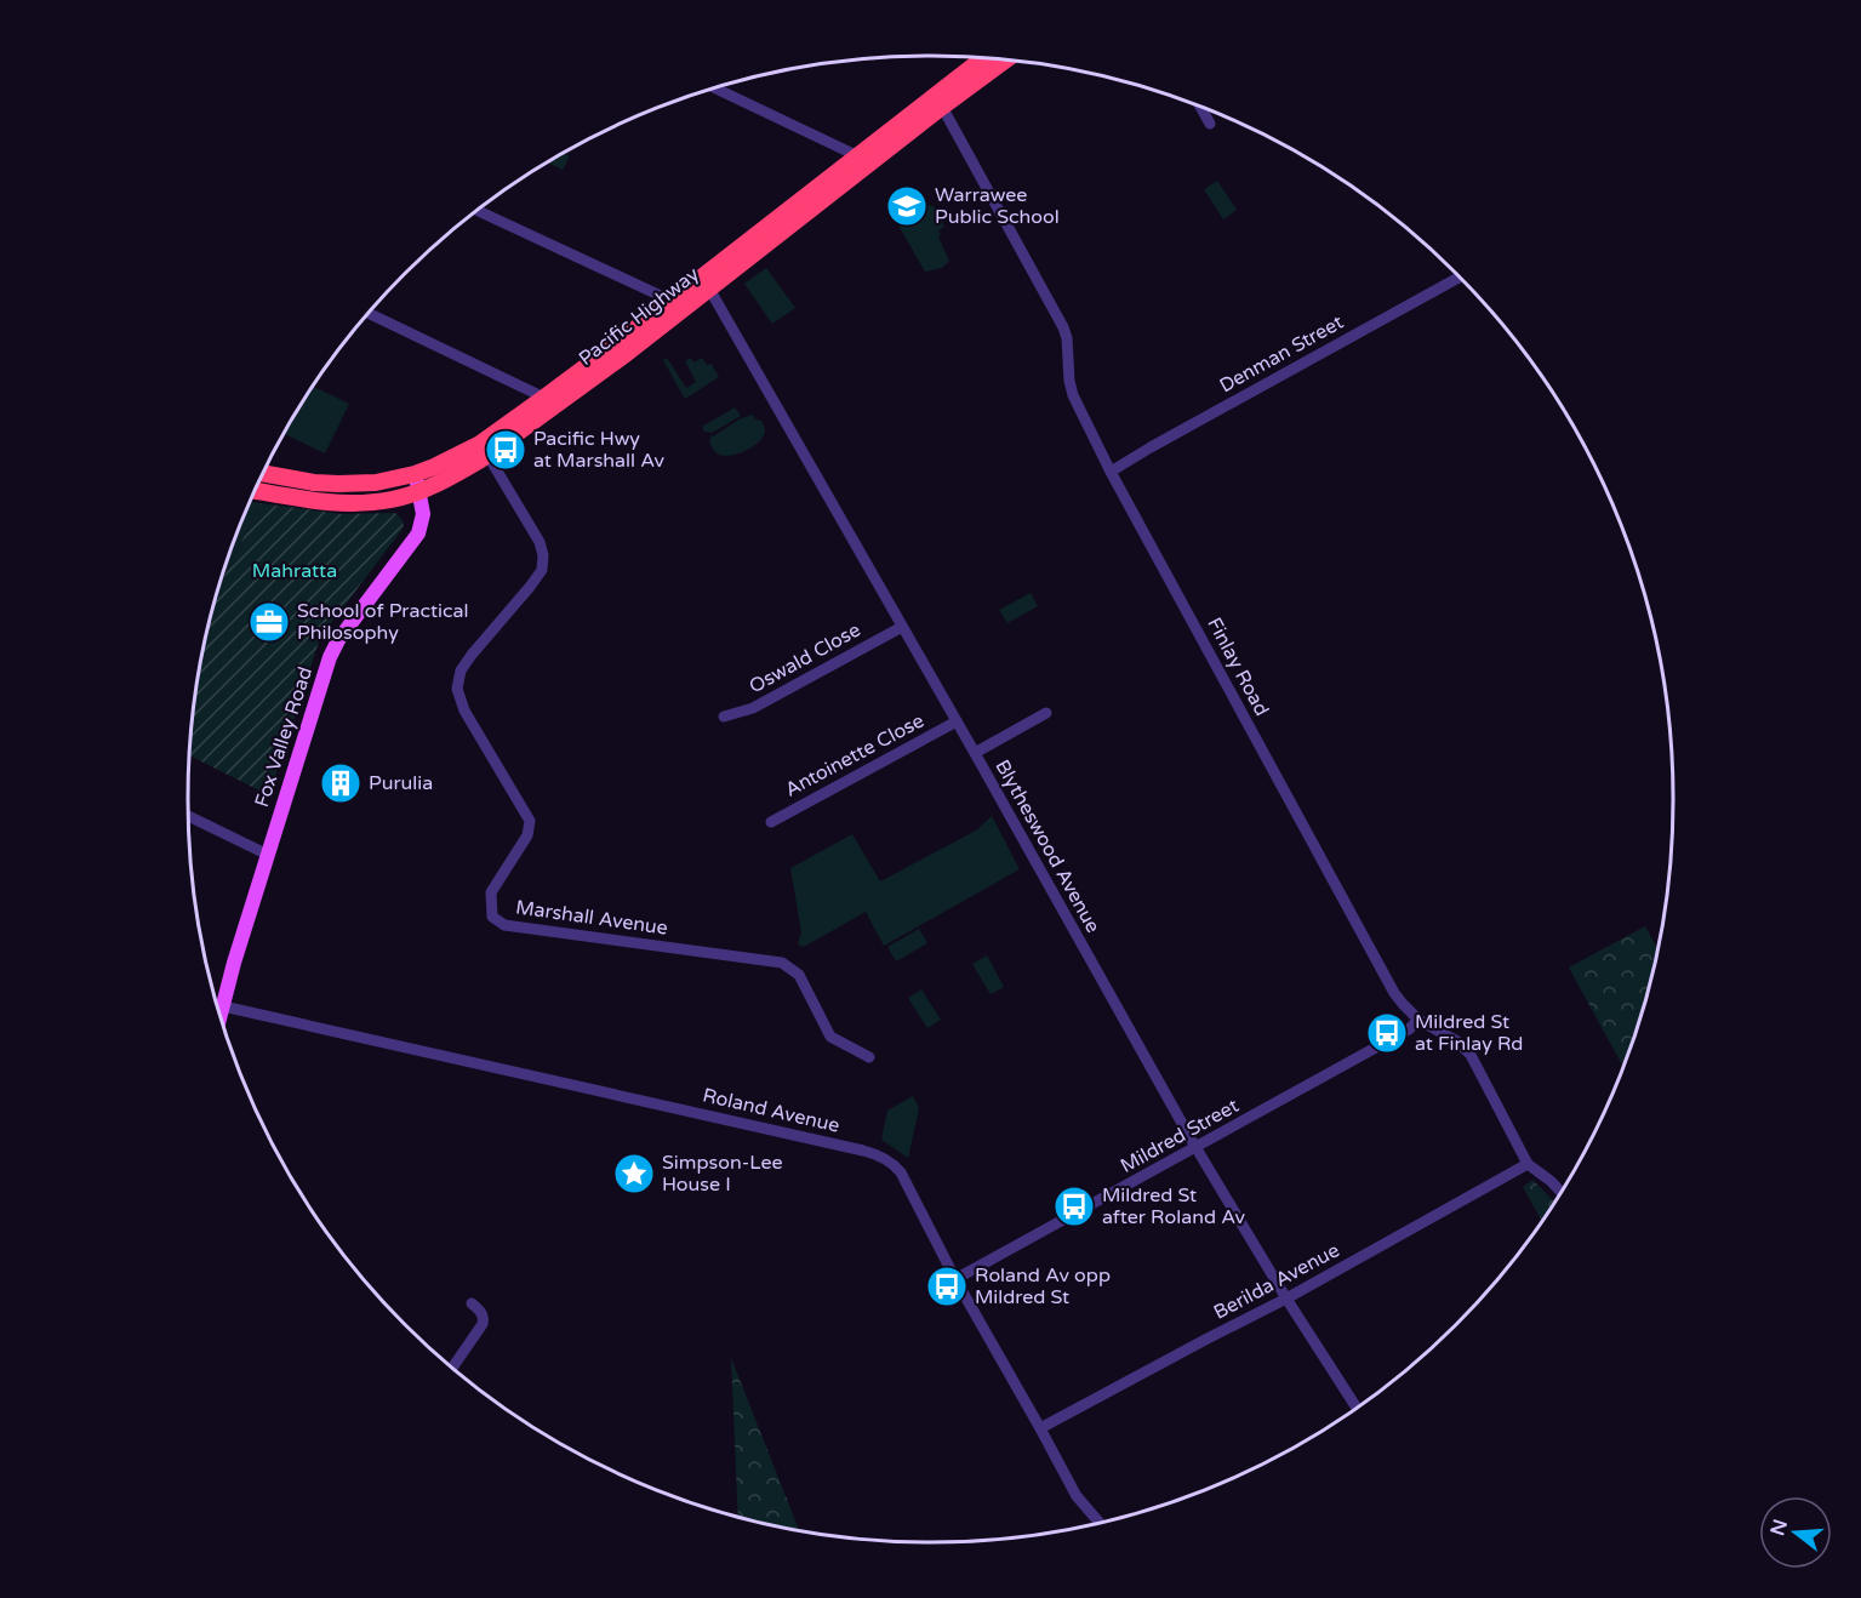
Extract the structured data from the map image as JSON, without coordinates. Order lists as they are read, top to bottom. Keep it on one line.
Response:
{"streets":{"highway":["Pacific Highway"],"main road":["Fox Valley Road"],"street":["Denman Street","Oswald Close","Finlay Road","Antoinette Close","Blytheswood Avenue","Marshall Avenue","Roland Avenue","Mildred Street","Berilda Avenue"]},"crossings":[["Pacific Highway","Finlay Road"],["Pacific Highway","Fox Valley Road"],["Pacific Highway","Blytheswood Avenue"],["Pacific Highway","Marshall Avenue"],["Denman Street","Finlay Road"],["Oswald Close","Blytheswood Avenue"],["Finlay Road","Mildred Street"],["Finlay Road","Berilda Avenue"],["Fox Valley Road","Roland Avenue"],["Antoinette Close","Blytheswood Avenue"],["Blytheswood Avenue","Mildred Street"],["Blytheswood Avenue","Berilda Avenue"],["Roland Avenue","Mildred Street"],["Roland Avenue","Berilda Avenue"]],"parks":["Mahratta"],"places":{"school or university":["Warrawee Public School"],"bus stop":["Pacific Hwy at Marshall Av","Mildred St at Finlay Rd","Mildred St after Roland Av","Roland Av opp Mildred St"],"office":["School of Practical Philosophy"],"building":["Purulia"],"place":["Simpson-Lee House I"]},"north":"left"}
